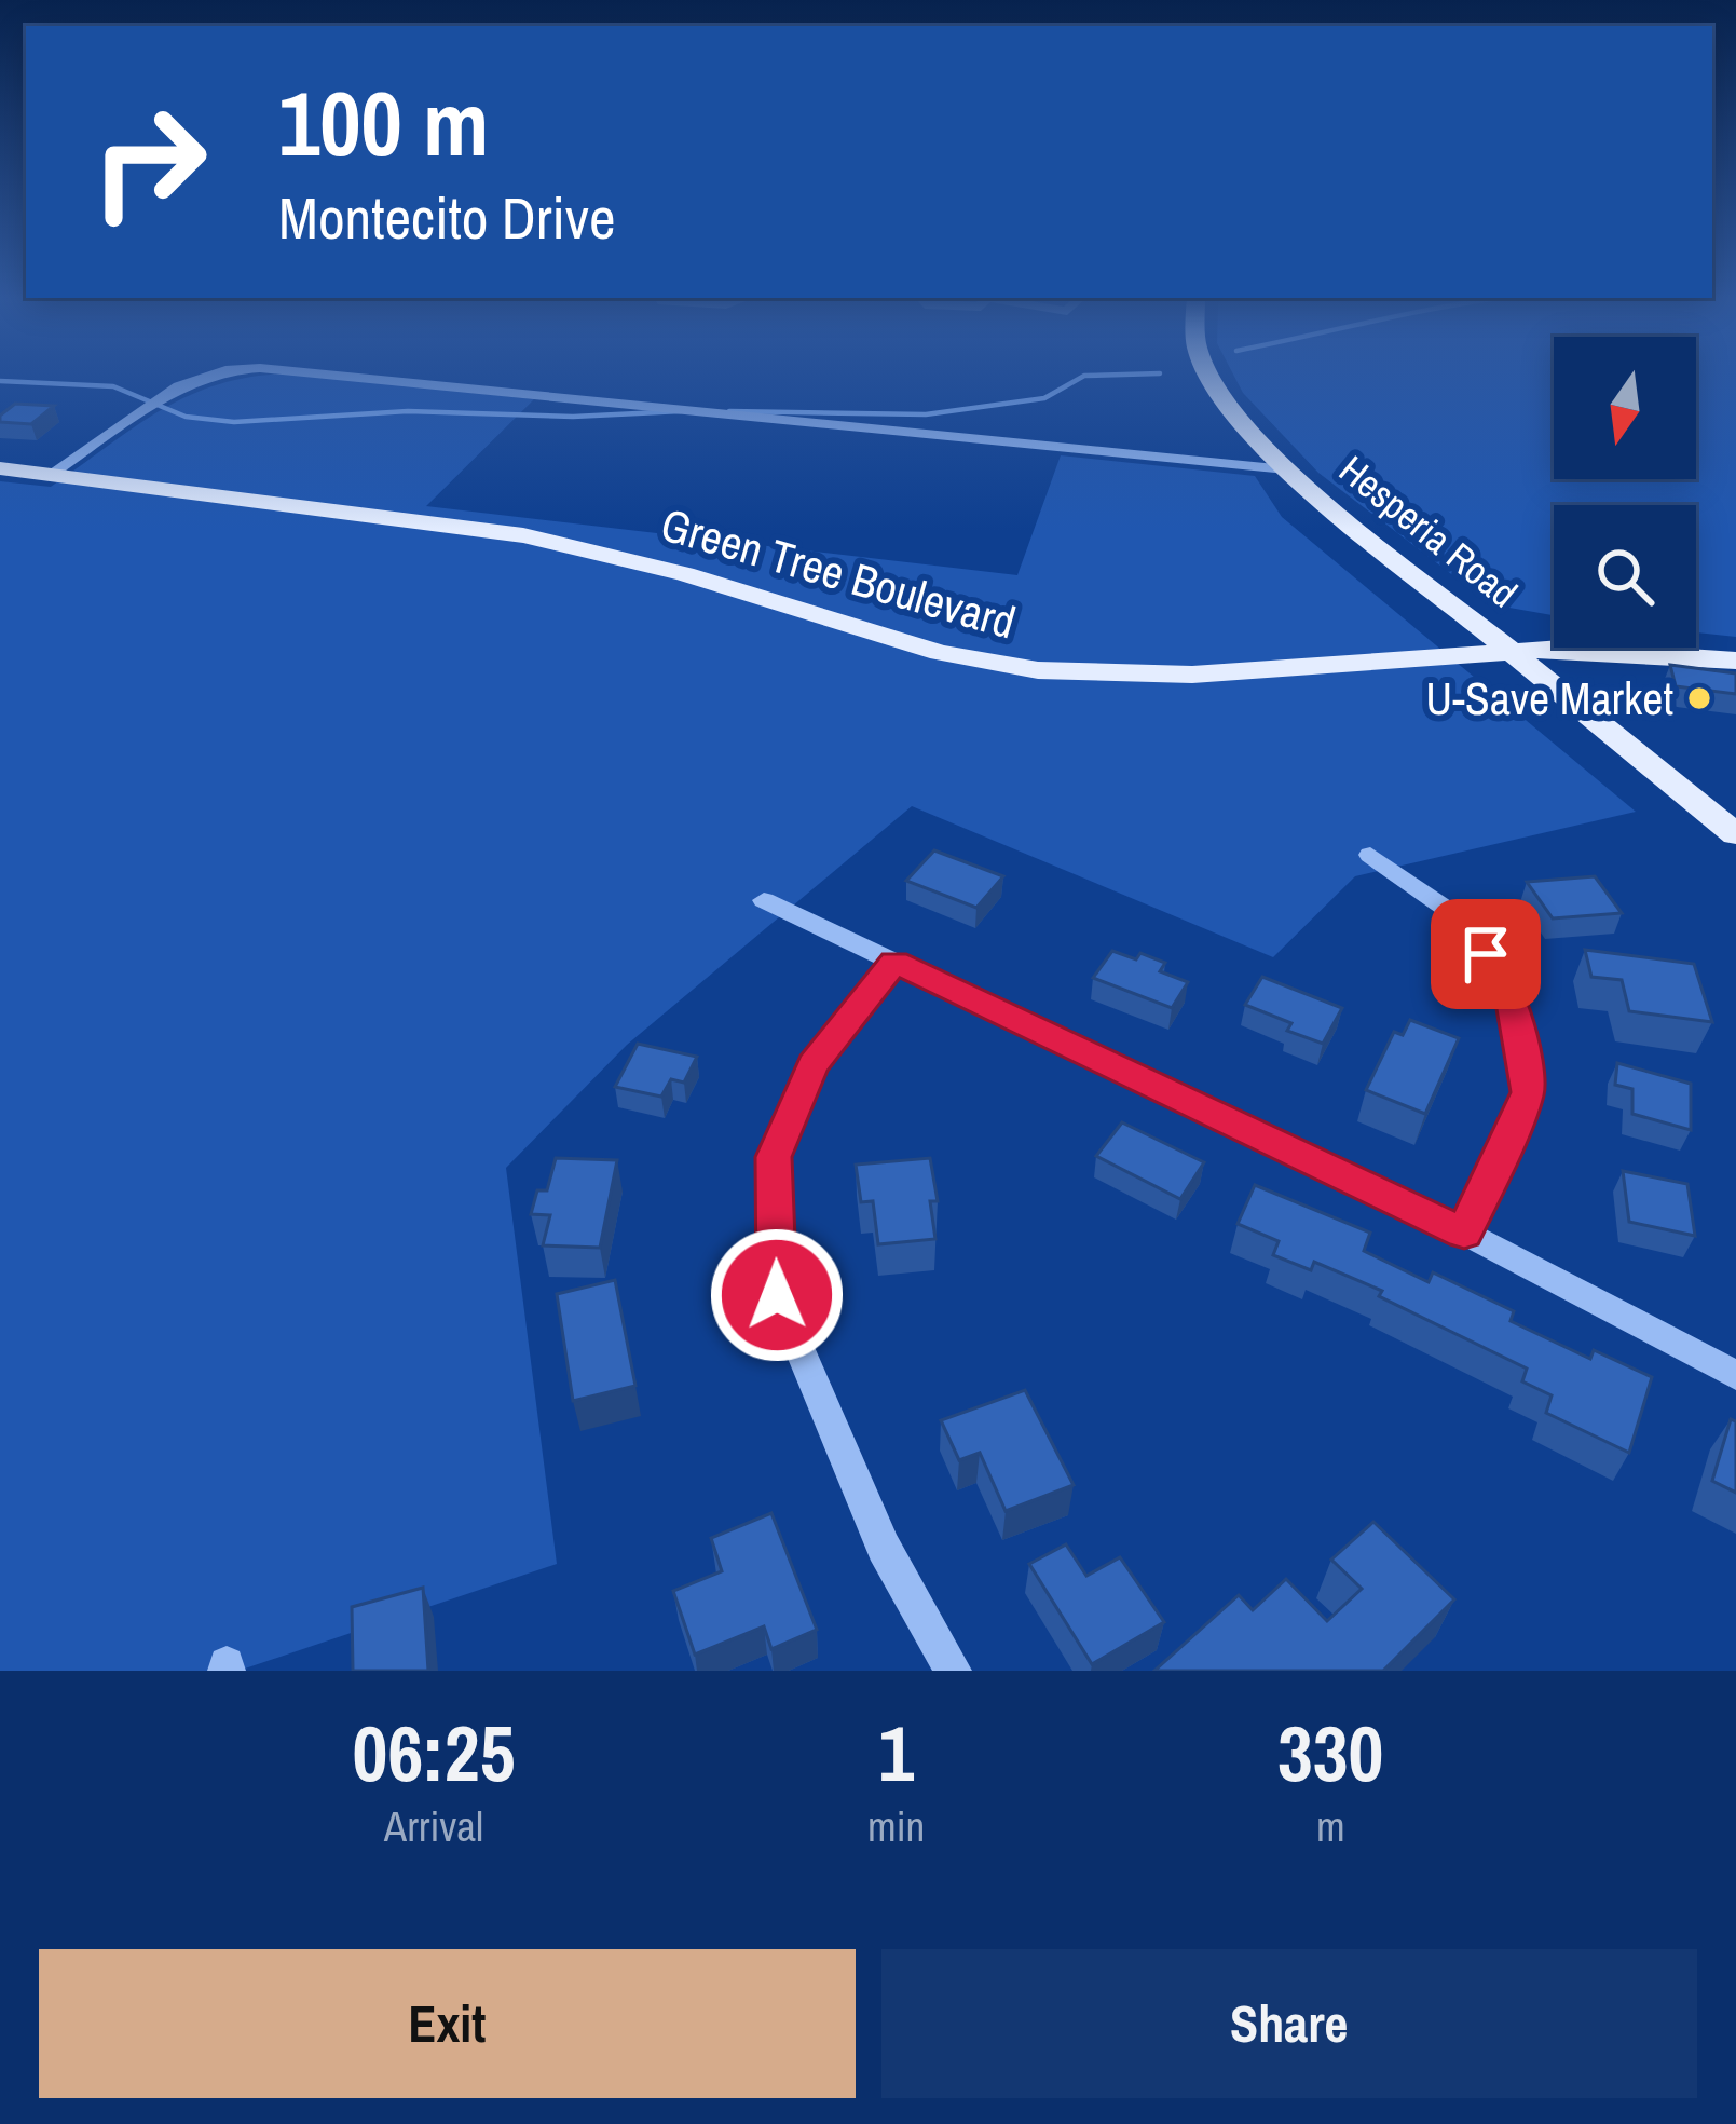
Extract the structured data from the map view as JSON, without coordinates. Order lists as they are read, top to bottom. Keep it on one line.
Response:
{"streets":{"main road":["Hesperia Road","Green Tree Boulevard"]},"crossings":[["Hesperia Road","Green Tree Boulevard"]],"places":["U-Save Market"],"north":"bottom","page":{"turn":["100 m","Montecito Drive"],"eta":["06:25","Arrival","1","min","330","m"],"buttons":["Exit","Share"]}}
